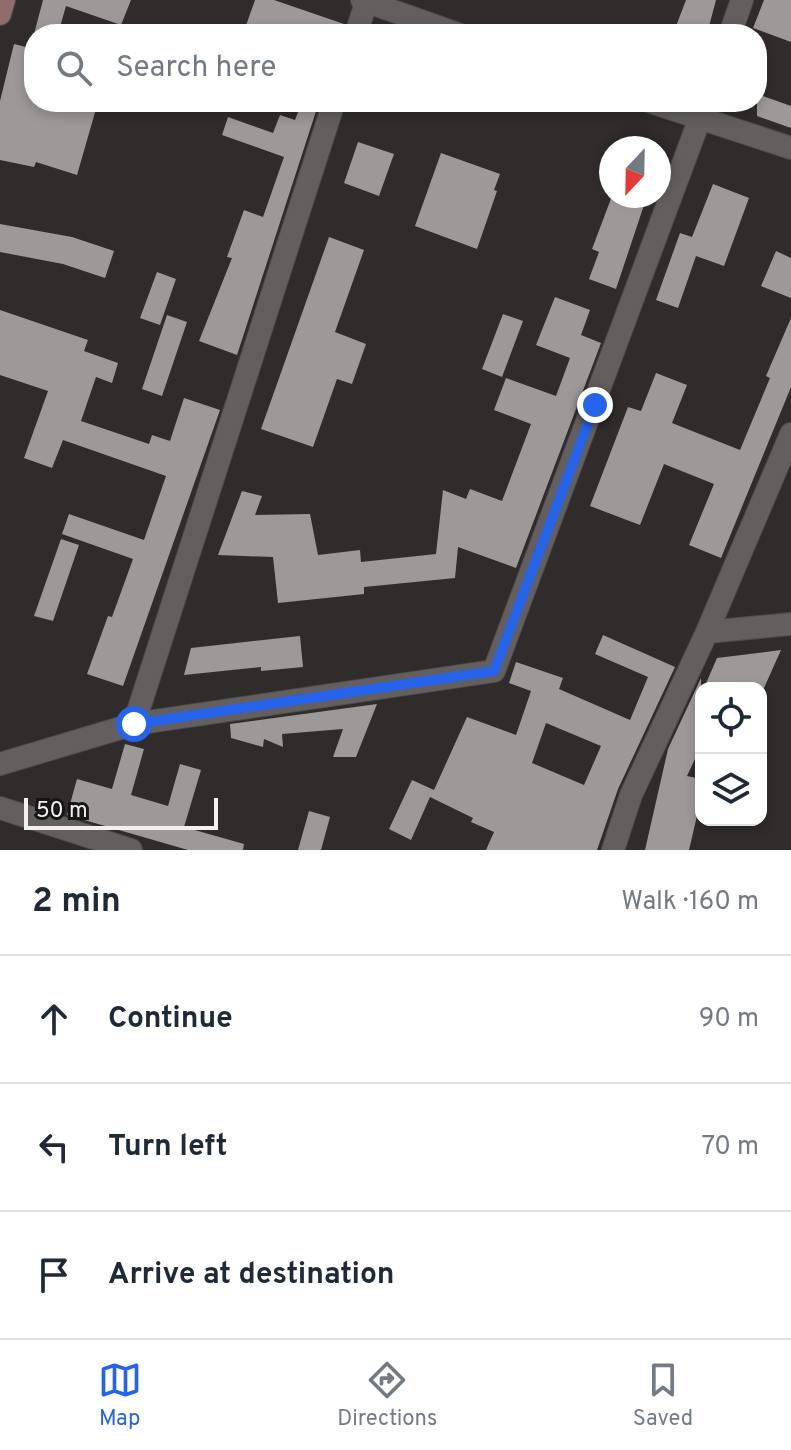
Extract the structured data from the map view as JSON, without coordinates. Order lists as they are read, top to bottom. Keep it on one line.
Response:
{"scale_bar":"50 m","north":"bottom","page":{"search":"Search here","scale":"50 m","heading":["2 min","Walk · 160 m"],"list":[["Continue","90 m"],["Turn left","70 m"],"Arrive at destination"],"nav":["Map","Directions","Saved"]}}
